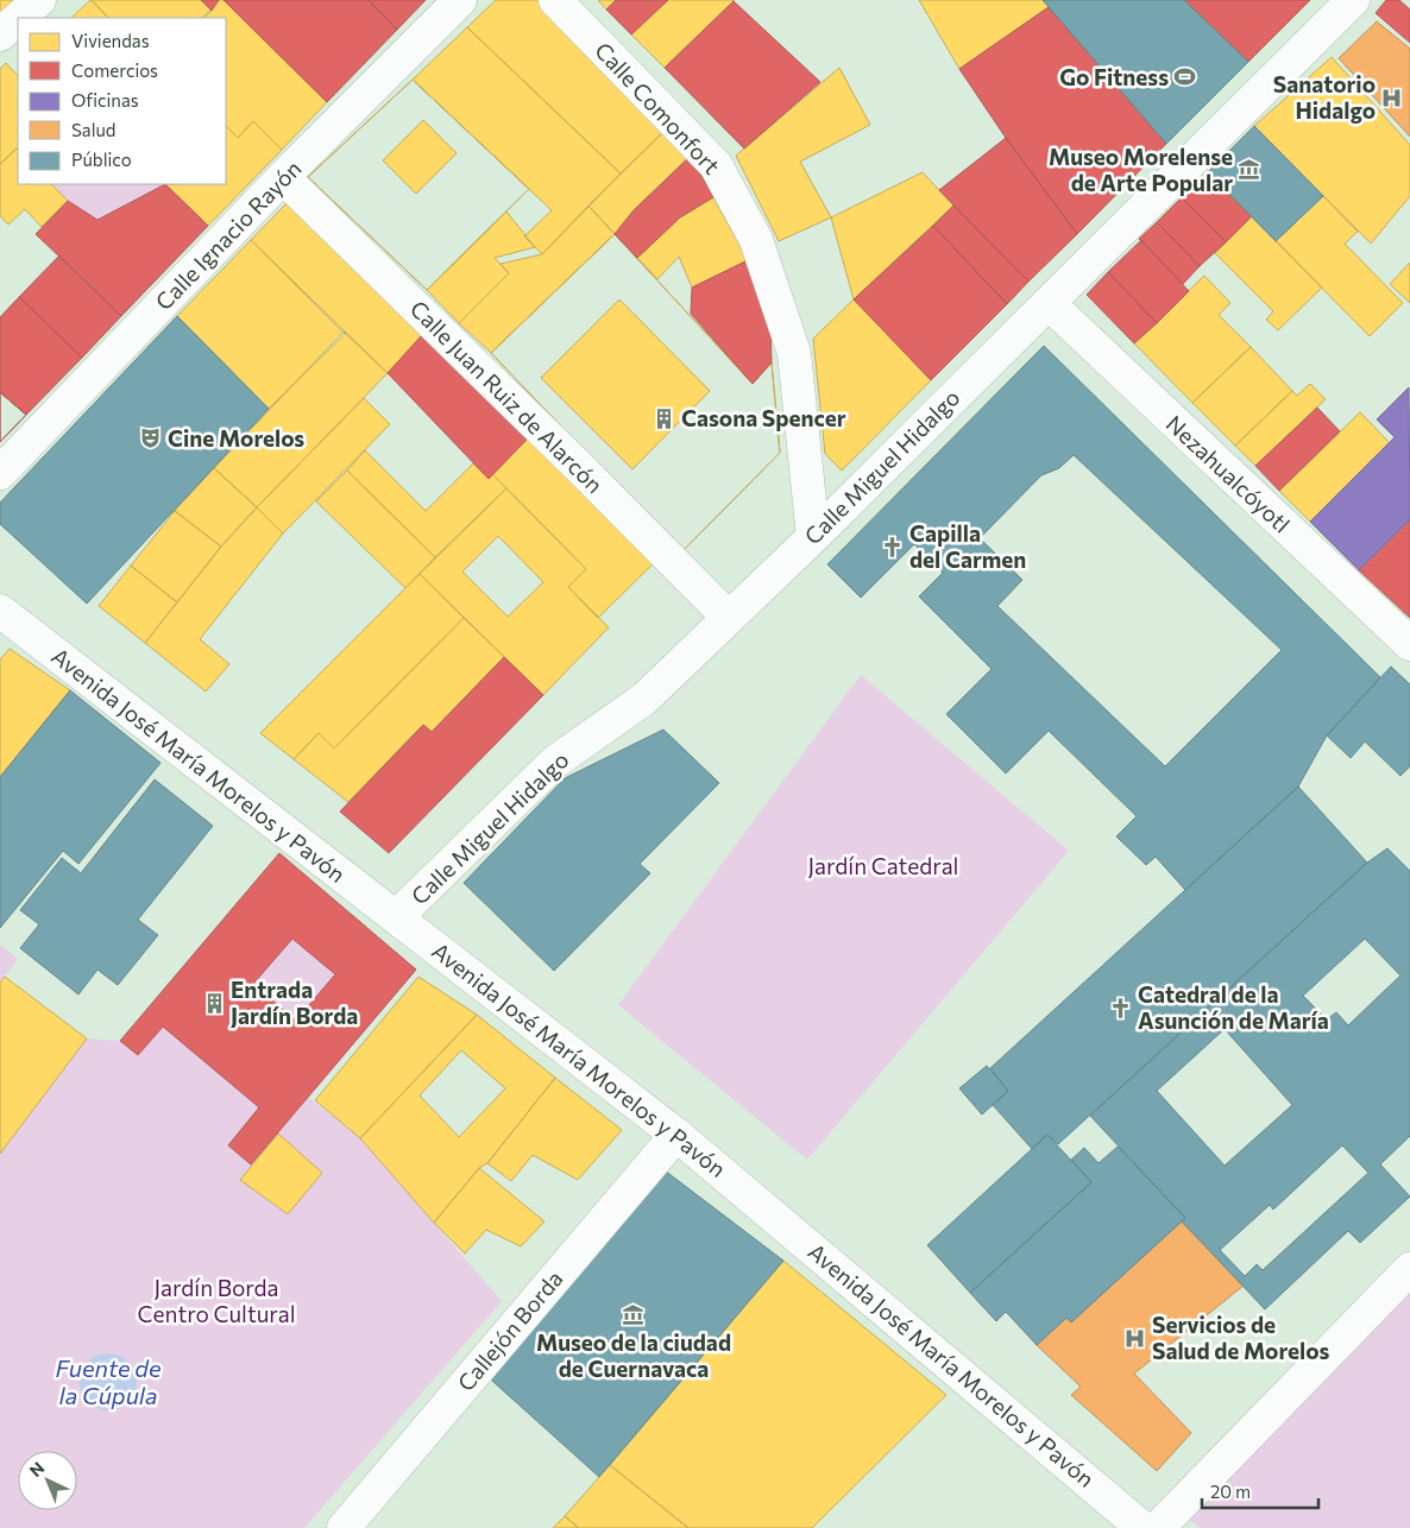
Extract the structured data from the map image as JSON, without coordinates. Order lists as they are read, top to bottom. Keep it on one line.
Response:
{"streets":{"street":["Calle Comonfort","Calle Ignacio Rayón","Calle Juan Ruiz de Alarcón","Calle Miguel Hidalgo","Nezahualcóyotl","Avenida José María Morelos y Pavón","Callejón Borda"]},"crossings":[["Calle Comonfort","Calle Miguel Hidalgo"],["Calle Ignacio Rayón","Calle Juan Ruiz de Alarcón"],["Calle Juan Ruiz de Alarcón","Calle Miguel Hidalgo"],["Calle Miguel Hidalgo","Nezahualcóyotl"],["Calle Miguel Hidalgo","Avenida José María Morelos y Pavón"],["Avenida José María Morelos y Pavón","Callejón Borda"]],"water":["Fuente de la Cúpula"],"parks":["Jardín Catedral","Jardín Borda Centro Cultural"],"places":{"sports":["Go Fitness"],"hospital":["Sanatorio Hidalgo","Servicios de Salud de Morelos"],"museum":["Museo Morelense de Arte Popular","Museo de la ciudad de Cuernavaca"],"building":["Casona Spencer","Entrada Jardín Borda"],"theatre":["Cine Morelos"],"church":["Capilla del Carmen","Catedral de la Asunción de María"]},"legend":["Viviendas","Comercios","Oficinas","Salud","Público"],"scale_bar":"20 m","north":"top left"}
